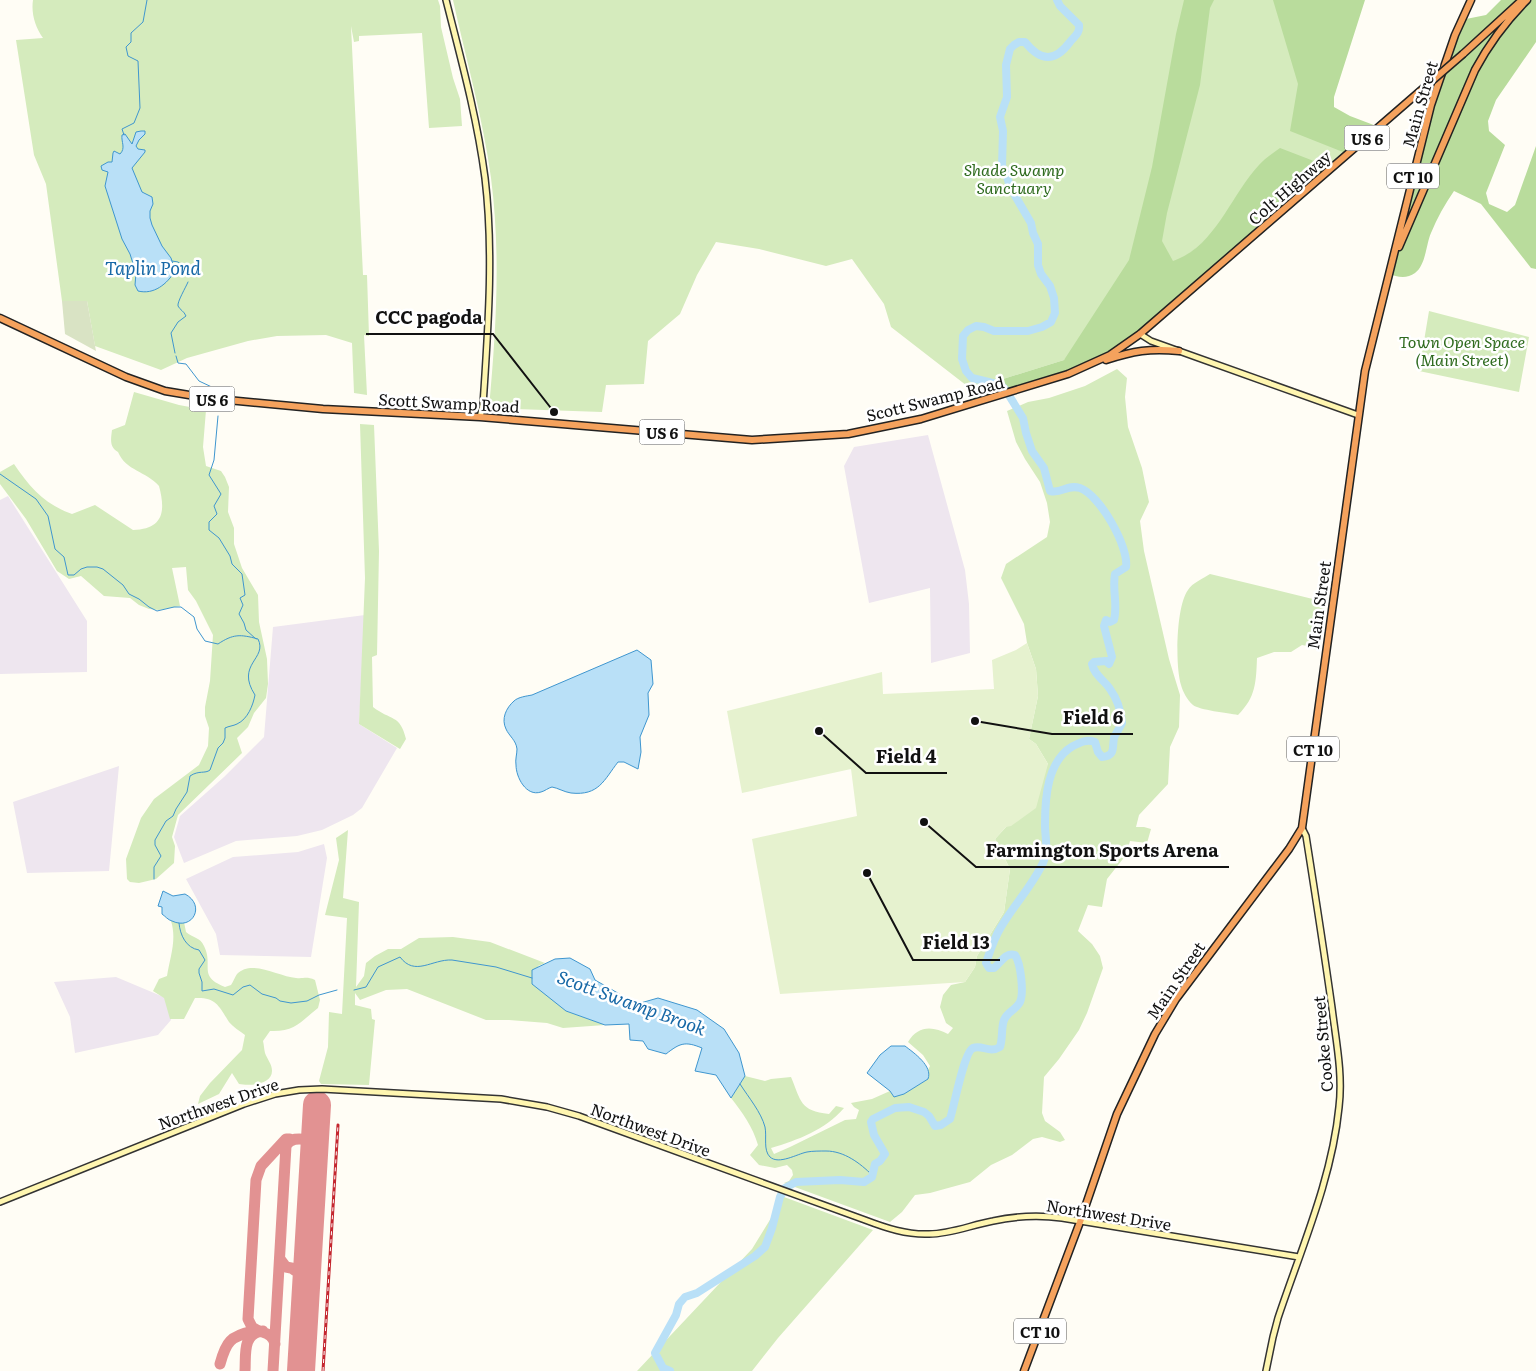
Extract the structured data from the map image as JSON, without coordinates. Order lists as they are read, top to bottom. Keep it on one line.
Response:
{"streets":{"highway":["Main Street","US 6","CT 10","Colt Highway","Scott Swamp Road"],"main road":["Cooke Street","Northwest Drive"]},"crossings":[["Main Street","CT 10"],["Main Street","Cooke Street"],["Main Street","Northwest Drive"],["CT 10","Northwest Drive"],["Colt Highway","Scott Swamp Road"],["Cooke Street","Northwest Drive"]],"water":["Taplin Pond","Scott Swamp Brook"],"parks":["Shade Swamp Sanctuary","Town Open Space (Main Street)"],"places":["CCC pagoda","Field 6","Field 4","Farmington Sports Arena","Field 13"]}
